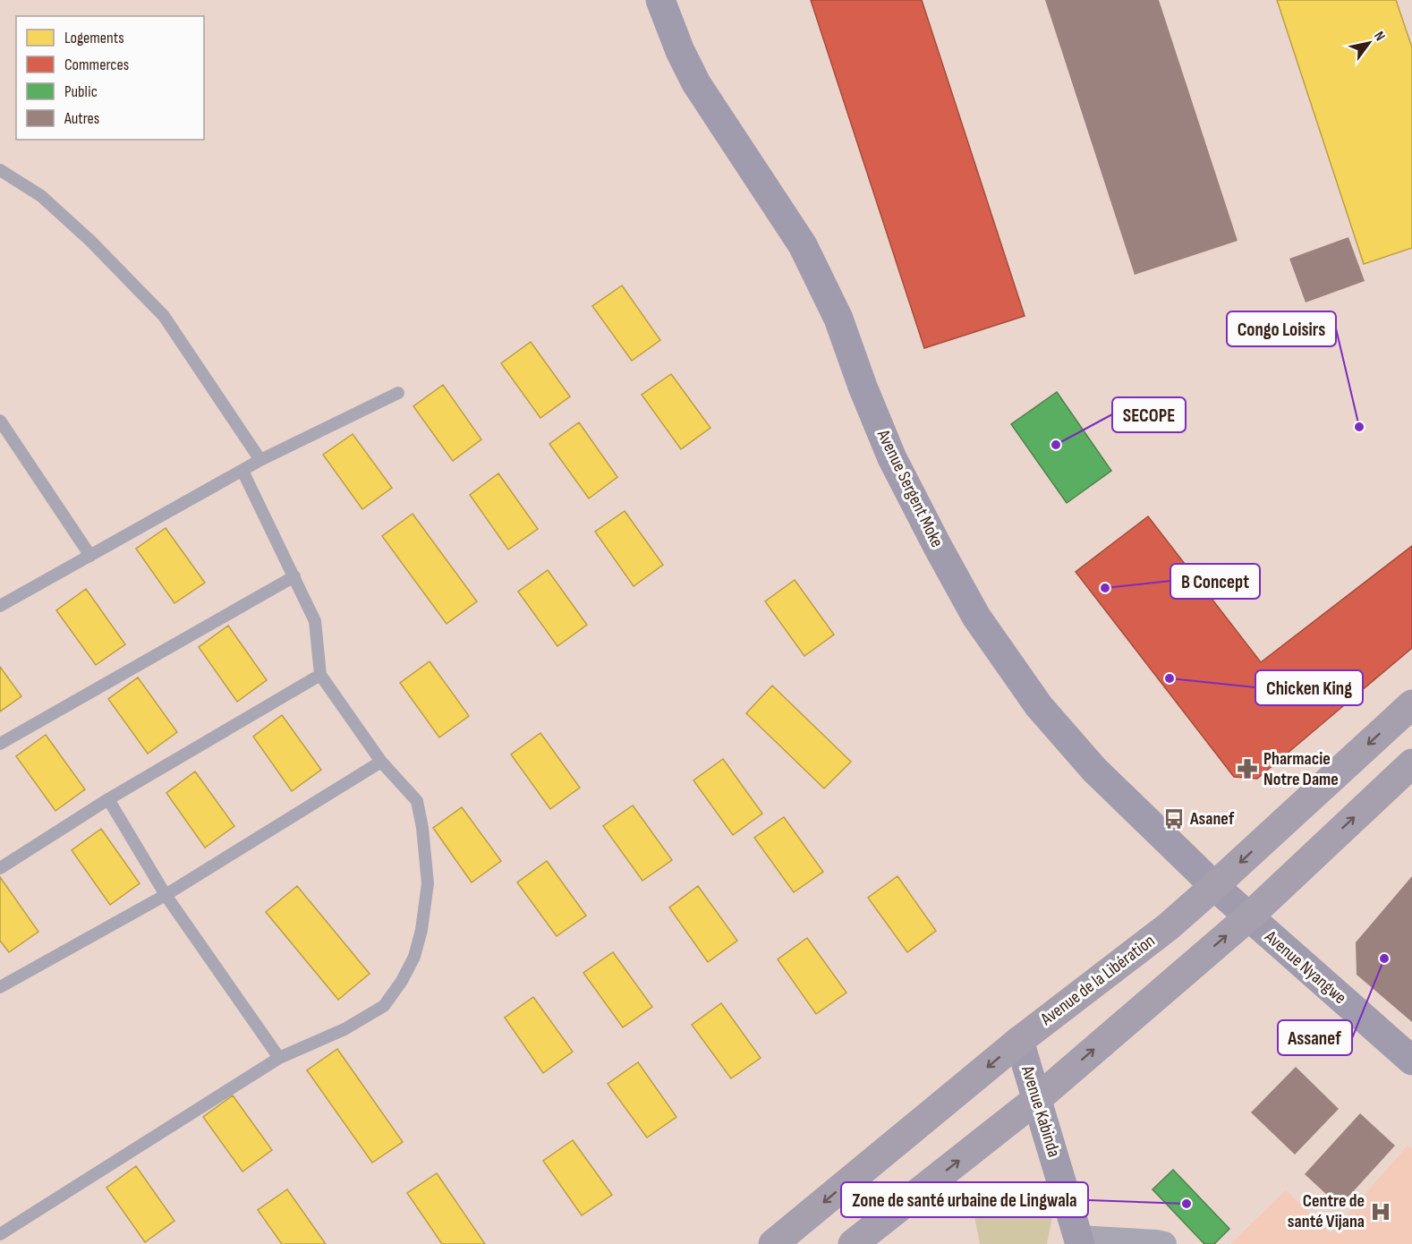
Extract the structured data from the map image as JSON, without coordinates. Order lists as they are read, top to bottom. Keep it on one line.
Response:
{"streets":{"main road":["Avenue Sergent Moke","Avenue Nyangwe","Avenue de la Libération","Avenue Kabinda"]},"crossings":[["Avenue Sergent Moke","Avenue Nyangwe"],["Avenue Sergent Moke","Avenue de la Libération"],["Avenue de la Libération","Avenue Kabinda"]],"places":{"other":["Congo Loisirs","SECOPE","B Concept","Chicken King","Assanef","Zone de santé urbaine de Lingwala"],"pharmacy":["Pharmacie Notre Dame"],"bus stop":["Asanef"],"hospital":["Centre de santé Vijana"]},"legend":["Logements","Commerces","Public","Autres"],"north":"top right"}
